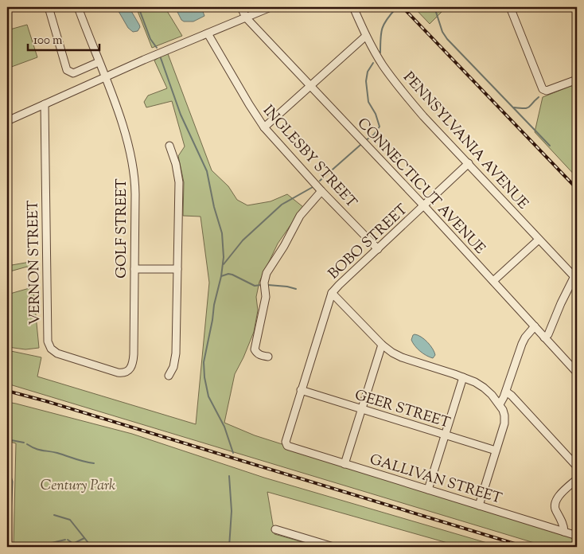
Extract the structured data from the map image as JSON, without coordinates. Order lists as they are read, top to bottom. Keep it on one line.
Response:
{"streets":{"street":["PENNSYLVANIA AVENUE","INGLESBY STREET","CONNECTICUT AVENUE","GOLF STREET","BOBO STREET","VERNON STREET","GEER STREET","GALLIVAN STREET"]},"crossings":[["PENNSYLVANIA AVENUE","BOBO STREET"],["INGLESBY STREET","BOBO STREET"],["CONNECTICUT AVENUE","BOBO STREET"],["GOLF STREET","VERNON STREET"],["BOBO STREET","GEER STREET"],["BOBO STREET","GALLIVAN STREET"]],"parks":["Century Park"],"scale_bar":"100 m"}
